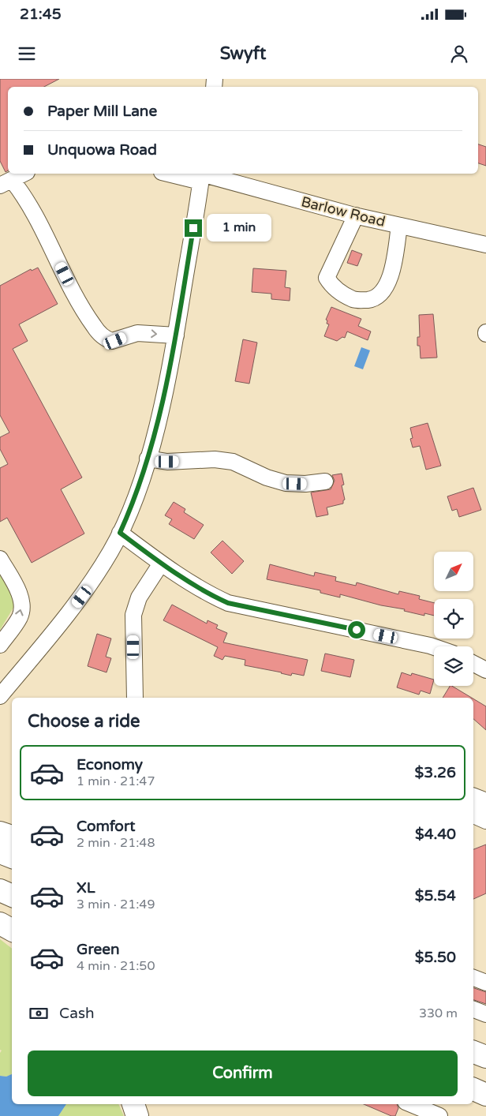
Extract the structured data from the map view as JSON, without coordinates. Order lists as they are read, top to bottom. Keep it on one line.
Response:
{"streets":{"street":["Barlow Road"]},"north":"top right","page":{"status":"21:45","header":"Swyft","banner":["Paper Mill Lane","Unquowa Road"],"bubble":"1 min","heading":"Choose a ride","list":[{"name":"Economy","note":"1 min · 21:47","value":"$3.26"},{"name":"Comfort","note":"2 min · 21:48","value":"$4.40"},{"name":"XL","note":"3 min · 21:49","value":"$5.54"},{"name":"Green","note":"4 min · 21:50","value":"$5.50"}],"pay":["Cash","330 m"],"buttons":"Confirm"}}
